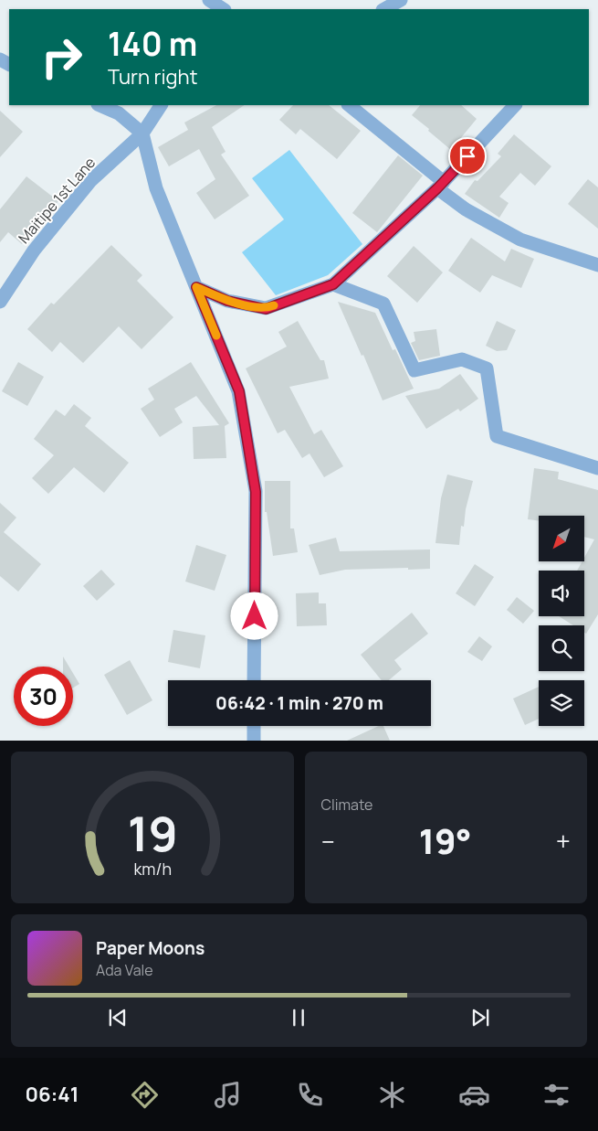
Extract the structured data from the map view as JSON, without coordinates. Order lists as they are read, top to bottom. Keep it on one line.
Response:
{"streets":{"street":["Maitipe 1st Lane"]},"north":"bottom left","page":{"turn":["140 m","Turn right"],"limit":"30","trip":"06:42 · 1 min · 270 m","tile":"Climate","heat":["−","19°","+"],"song":["Paper Moons","Ada Vale"],"tabs":"06:41","gauge":["19","km/h"]}}
